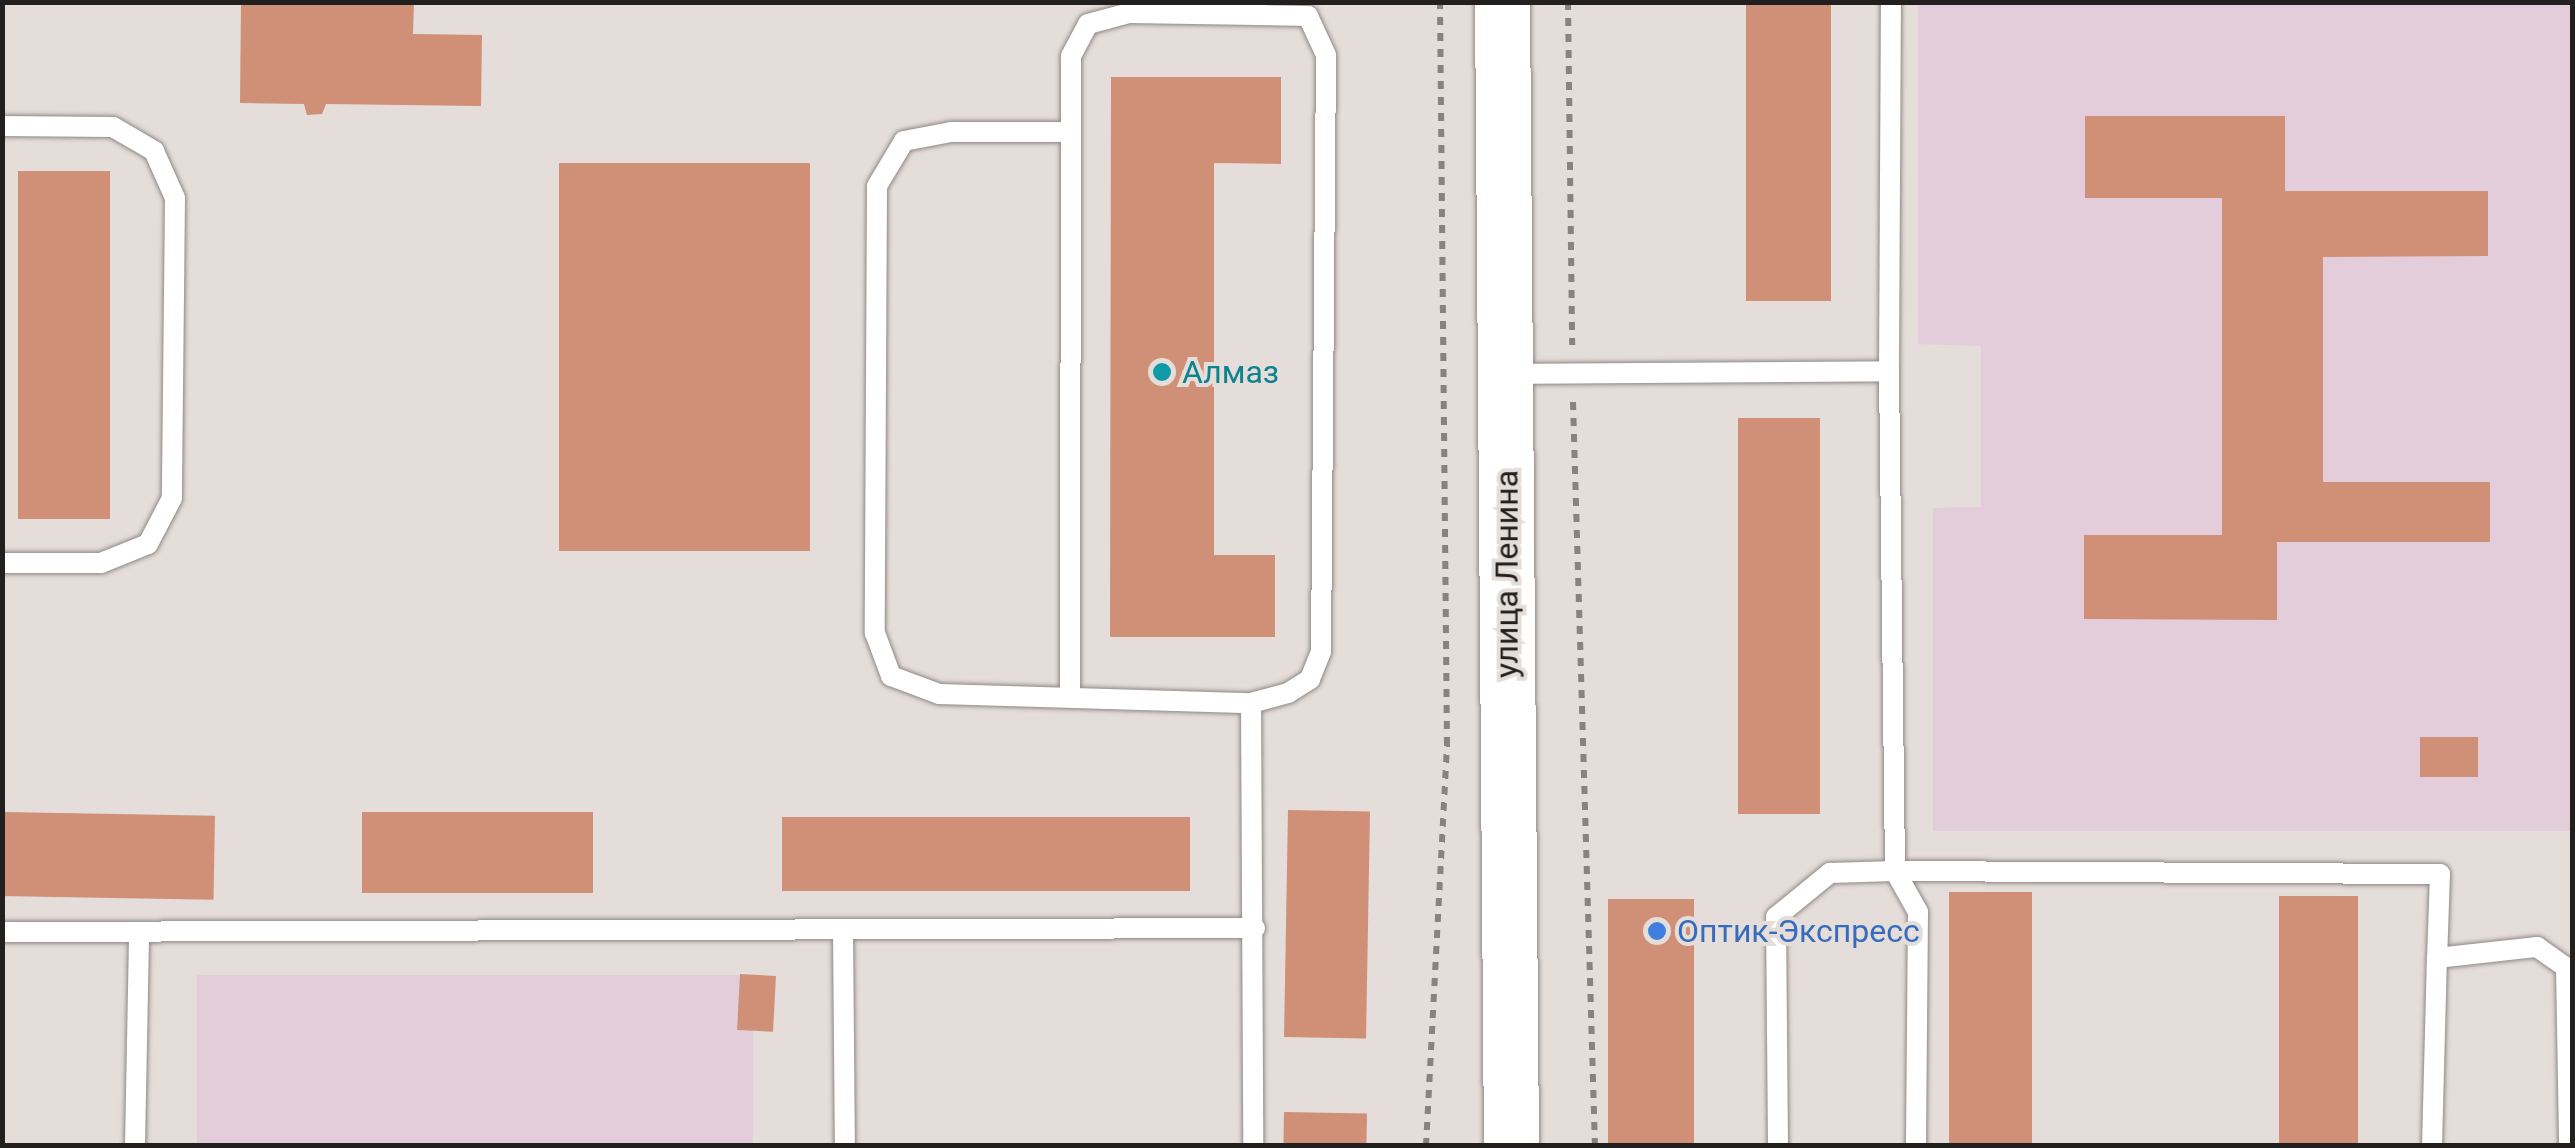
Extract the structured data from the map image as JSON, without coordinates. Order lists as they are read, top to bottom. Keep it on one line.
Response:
{"streets":{"street":["улица Ленина"]},"places":["Алмаз","Оптик-Экспресс"]}
